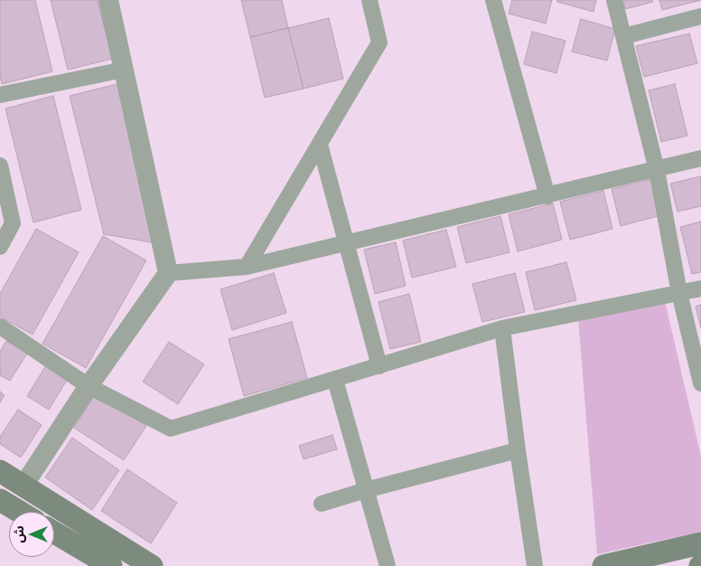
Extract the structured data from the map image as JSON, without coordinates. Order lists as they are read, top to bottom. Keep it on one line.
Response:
{"north":"left"}
